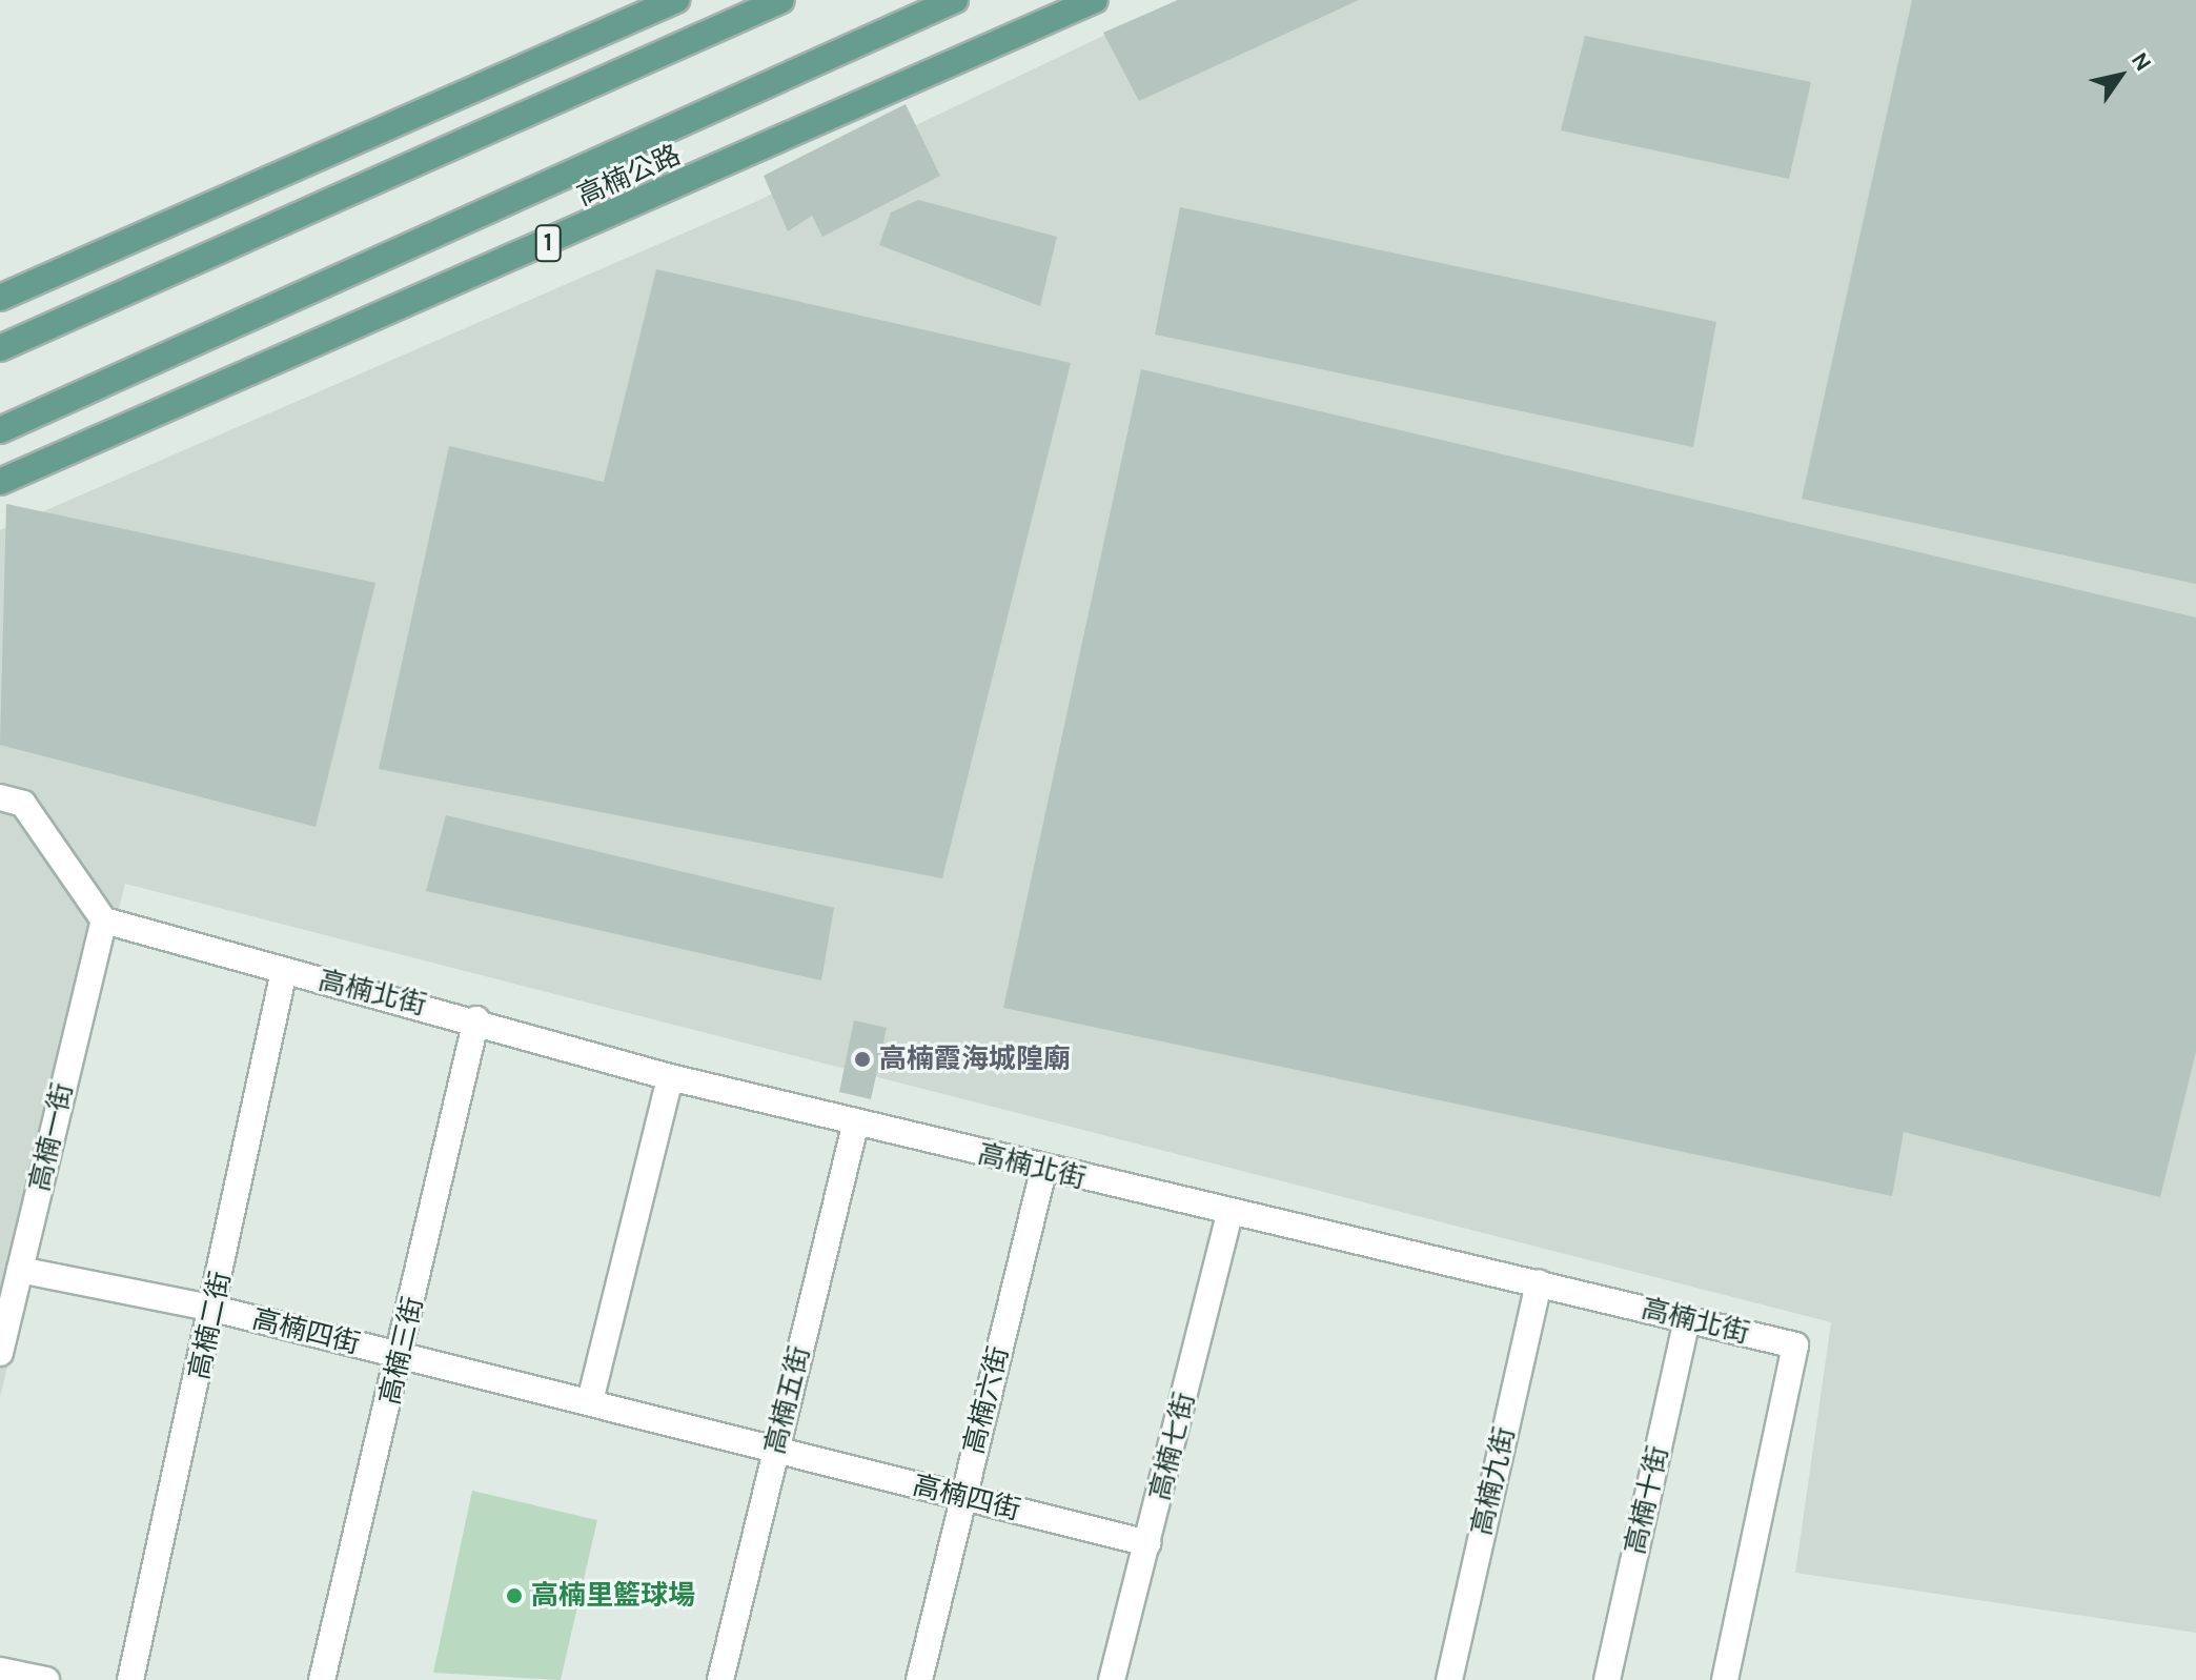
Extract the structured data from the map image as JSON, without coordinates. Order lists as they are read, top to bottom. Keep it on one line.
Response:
{"streets":{"main road":["高楠公路","1"],"street":["高楠北街","高楠一街","高楠二街","高楠四街","高楠三街","高楠五街","高楠六街","高楠七街","高楠九街","高楠十街"]},"crossings":[["高楠北街","高楠一街"],["高楠北街","高楠二街"],["高楠北街","高楠三街"],["高楠北街","高楠五街"],["高楠北街","高楠六街"],["高楠北街","高楠七街"],["高楠北街","高楠九街"],["高楠北街","高楠十街"],["高楠一街","高楠四街"],["高楠二街","高楠四街"],["高楠四街","高楠三街"],["高楠四街","高楠五街"],["高楠四街","高楠六街"],["高楠四街","高楠七街"]],"places":["高楠霞海城隍廟","高楠里籃球場"],"north":"top right"}
